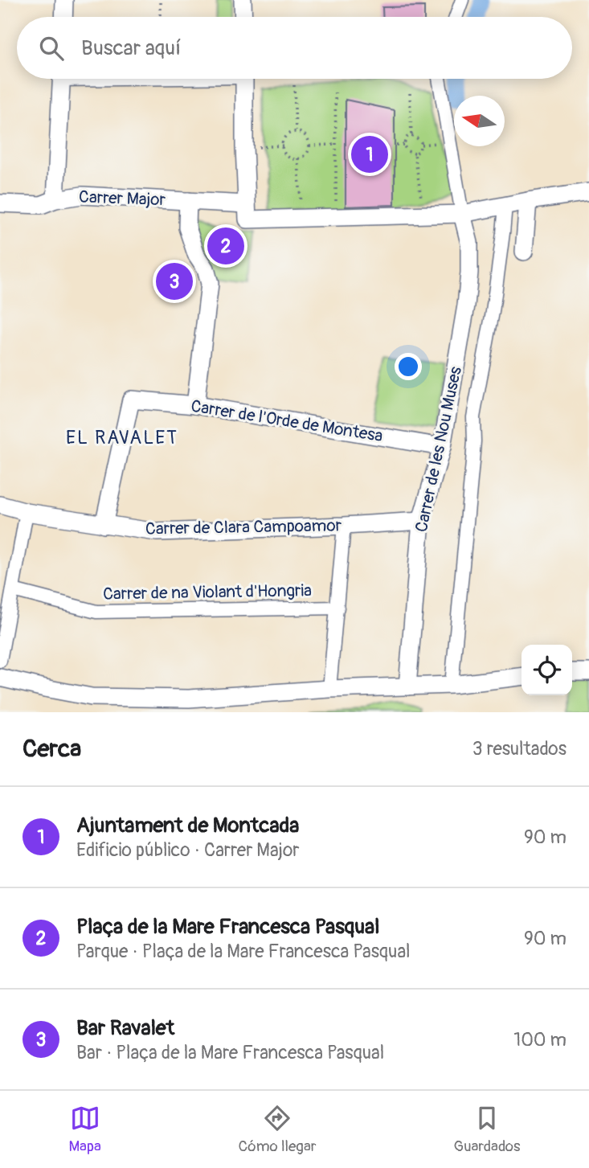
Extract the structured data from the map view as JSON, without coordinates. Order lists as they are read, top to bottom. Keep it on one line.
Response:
{"streets":{"street":["Carrer Major","Carrer de l'Orde de Montesa","Carrer de les Nou Muses","Carrer de Clara Campoamor","Carrer de na Violant d'Hongria"]},"crossings":[["Carrer Major","Carrer de les Nou Muses"],["Carrer de l'Orde de Montesa","Carrer de les Nou Muses"],["Carrer de l'Orde de Montesa","Carrer de Clara Campoamor"],["Carrer de les Nou Muses","Carrer de Clara Campoamor"]],"districts":["EL RAVALET"],"north":"left","page":{"search":"Buscar aquí","pins":["1","2","3"],"heading":["Cerca","3 resultados"],"list":[{"mark":"1","name":"Ajuntament de Montcada","note":"Edificio público · Carrer Major","value":"90 m"},{"mark":"2","name":"Plaça de la Mare Francesca Pasqual","note":"Parque · Plaça de la Mare Francesca Pasqual","value":"90 m"},{"mark":"3","name":"Bar Ravalet","note":"Bar · Plaça de la Mare Francesca Pasqual","value":"100 m"}],"nav":["Mapa","Cómo llegar","Guardados"]}}
